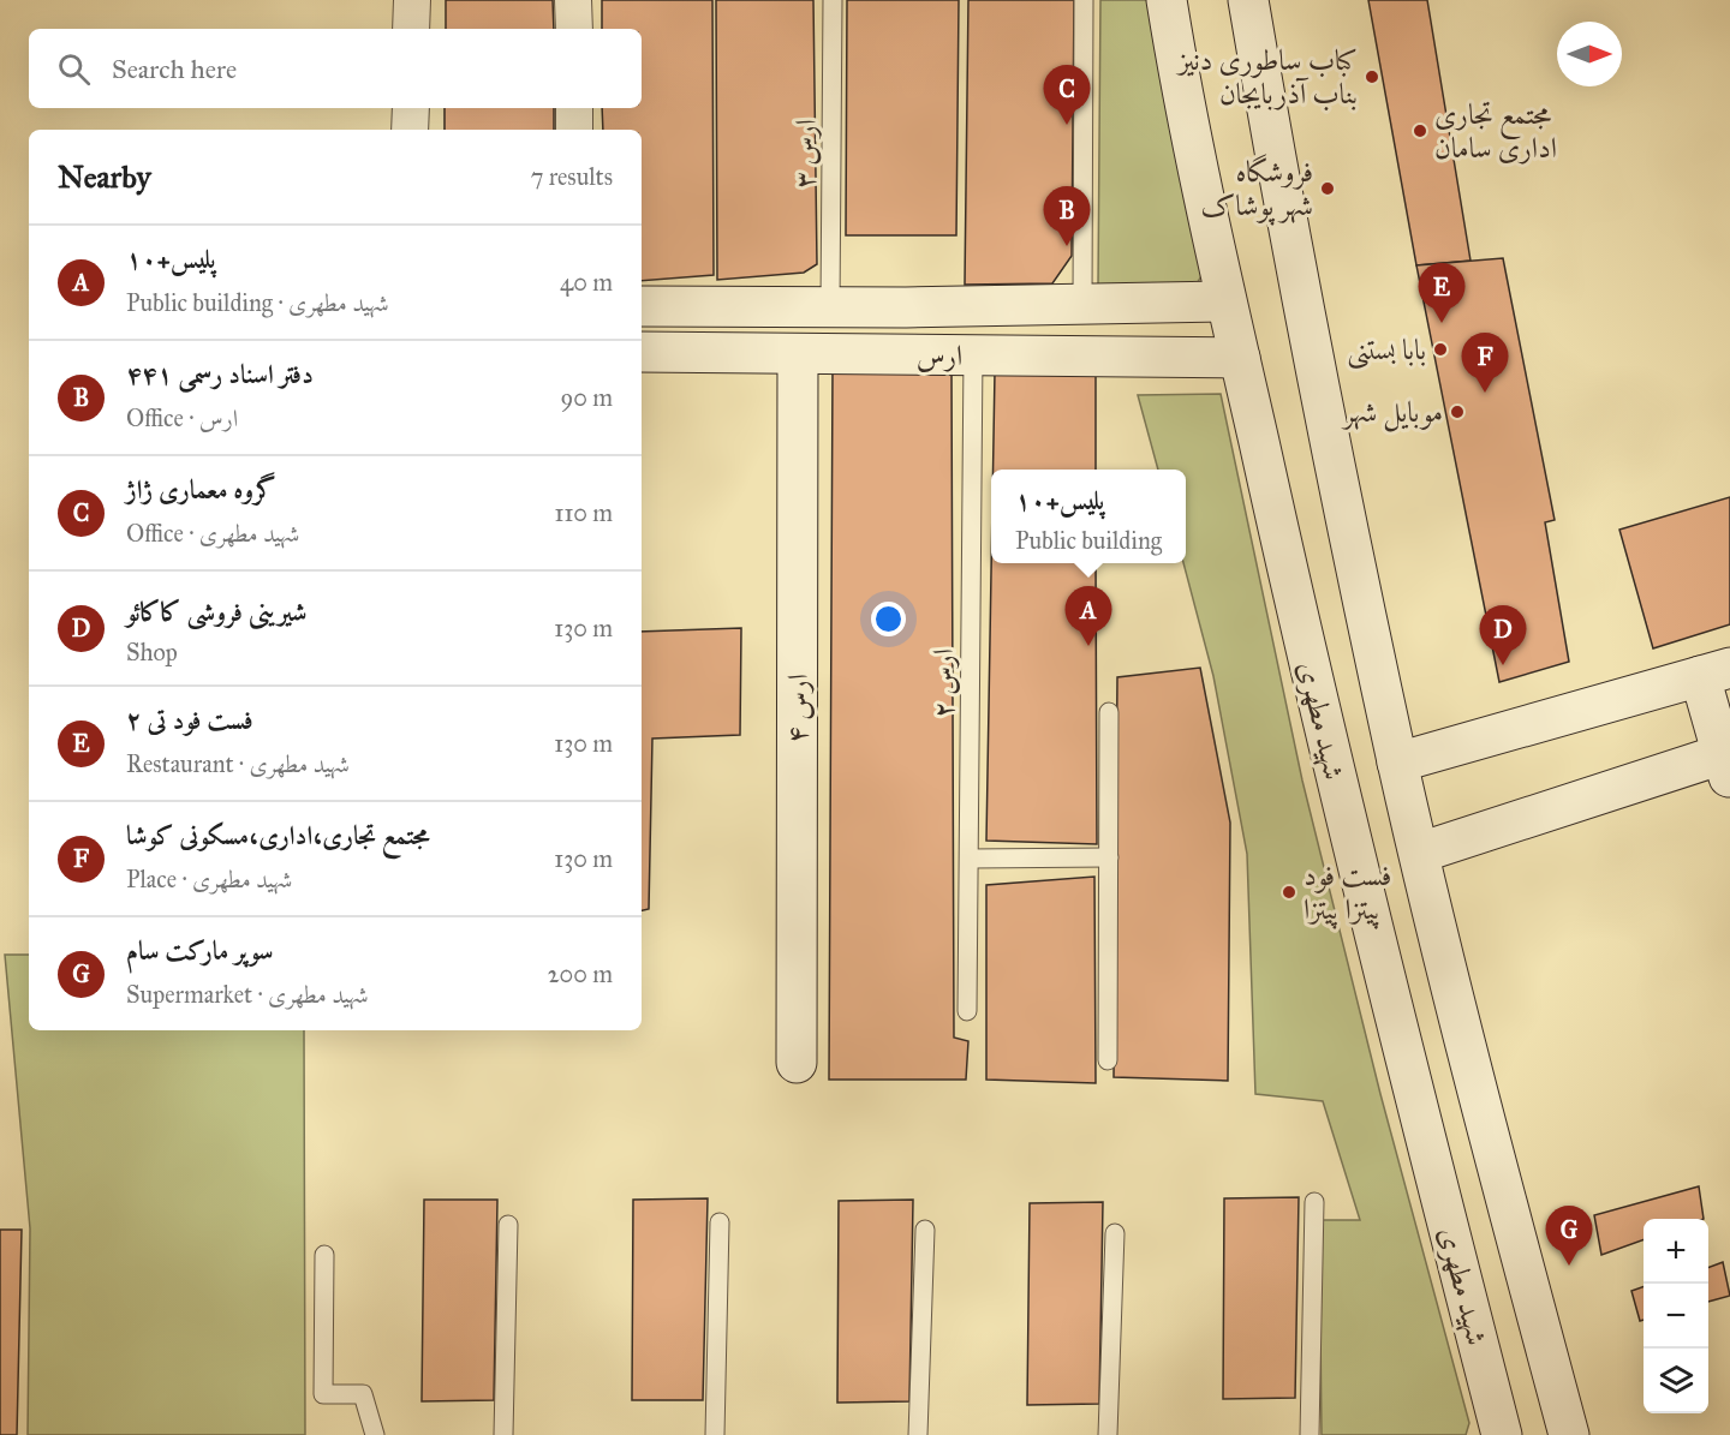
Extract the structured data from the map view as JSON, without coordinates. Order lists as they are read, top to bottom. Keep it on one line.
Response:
{"streets":{"main road":["ارس","ارس ۴","شهید مطهری"],"lane":["ارس ۳","ارس ۲"]},"crossings":[["ارس ۳","ارس"],["ارس","ارس ۲"],["ارس","ارس ۴"],["ارس","شهید مطهری"]],"places":["کباب ساطوری دنیز بناب آذربایجان","مجتمع تجاری اداری سامان","فروشگاه شهر پوشاک","بابا بستنی","موبایل شهر","فست فود پیتزا پیتزا"],"north":"right","page":{"search":"Search here","pins":["C","B","E","F","A","D","G"],"heading":["Nearby","7 results"],"list":[{"mark":"A","name":"پلیس+۱۰","note":"Public building · شهید مطهری","value":"40 m"},{"mark":"B","name":"دفتر اسناد رسمی ۴۴۱","note":"Office · ارس","value":"90 m"},{"mark":"C","name":"گروه معماری ژاژ","note":"Office · شهید مطهری","value":"110 m"},{"mark":"D","name":"شیرینی فروشی کاکائو","note":"Shop","value":"130 m"},{"mark":"E","name":"فست فود تی ۲","note":"Restaurant · شهید مطهری","value":"130 m"},{"mark":"F","name":"مجتمع تجاری،اداری،مسکونی کوشا","note":"Place · شهید مطهری","value":"130 m"},{"mark":"G","name":"سوپر مارکت سام","note":"Supermarket · شهید مطهری","value":"200 m"}],"popup":["پلیس+۱۰","Public building"],"map_buttons":["+","−"]}}
